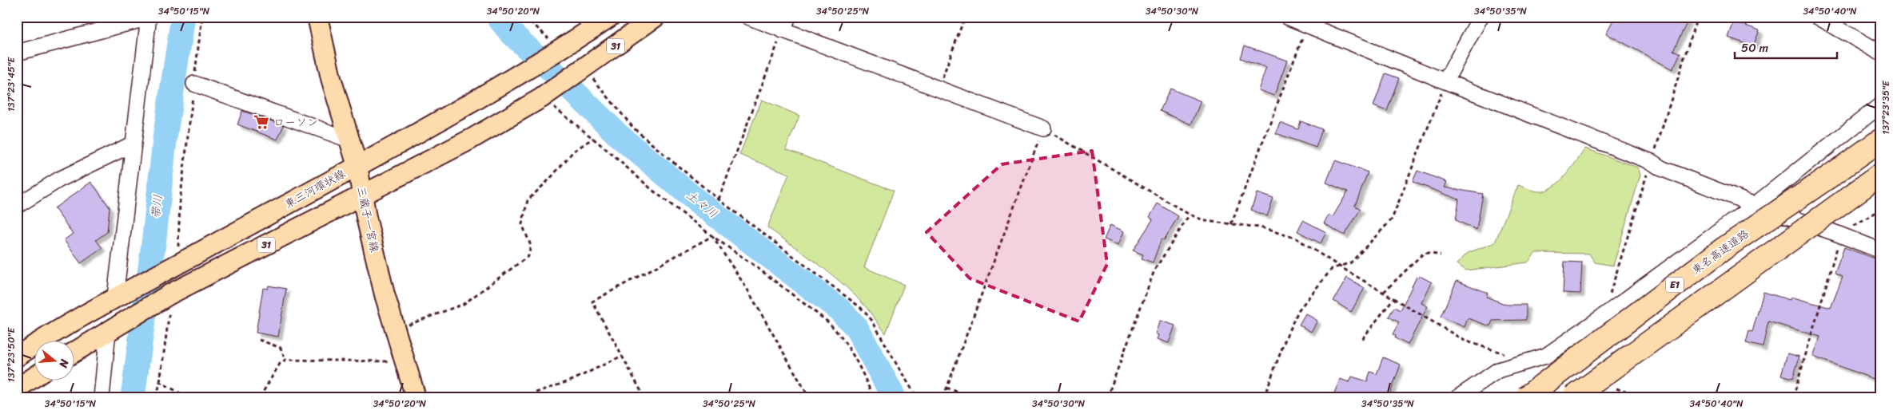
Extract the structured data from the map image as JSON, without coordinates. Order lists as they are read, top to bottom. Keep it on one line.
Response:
{"streets":{"highway":["東名高速道路","E1"],"main road":["31","東三河環状線","三蔵子一宮線"]},"crossings":[["31","三蔵子一宮線"],["東三河環状線","三蔵子一宮線"]],"water":["土々川","帯川"],"places":{"supermarket":["ローソン"]},"scale_bar":"50 m","north":"right","coordinates":["34°50'15\"N","34°50'20\"N","34°50'25\"N","34°50'30\"N","34°50'35\"N","34°50'40\"N","137°23'45\"E","137°23'35\"E","137°23'50\"E"]}
